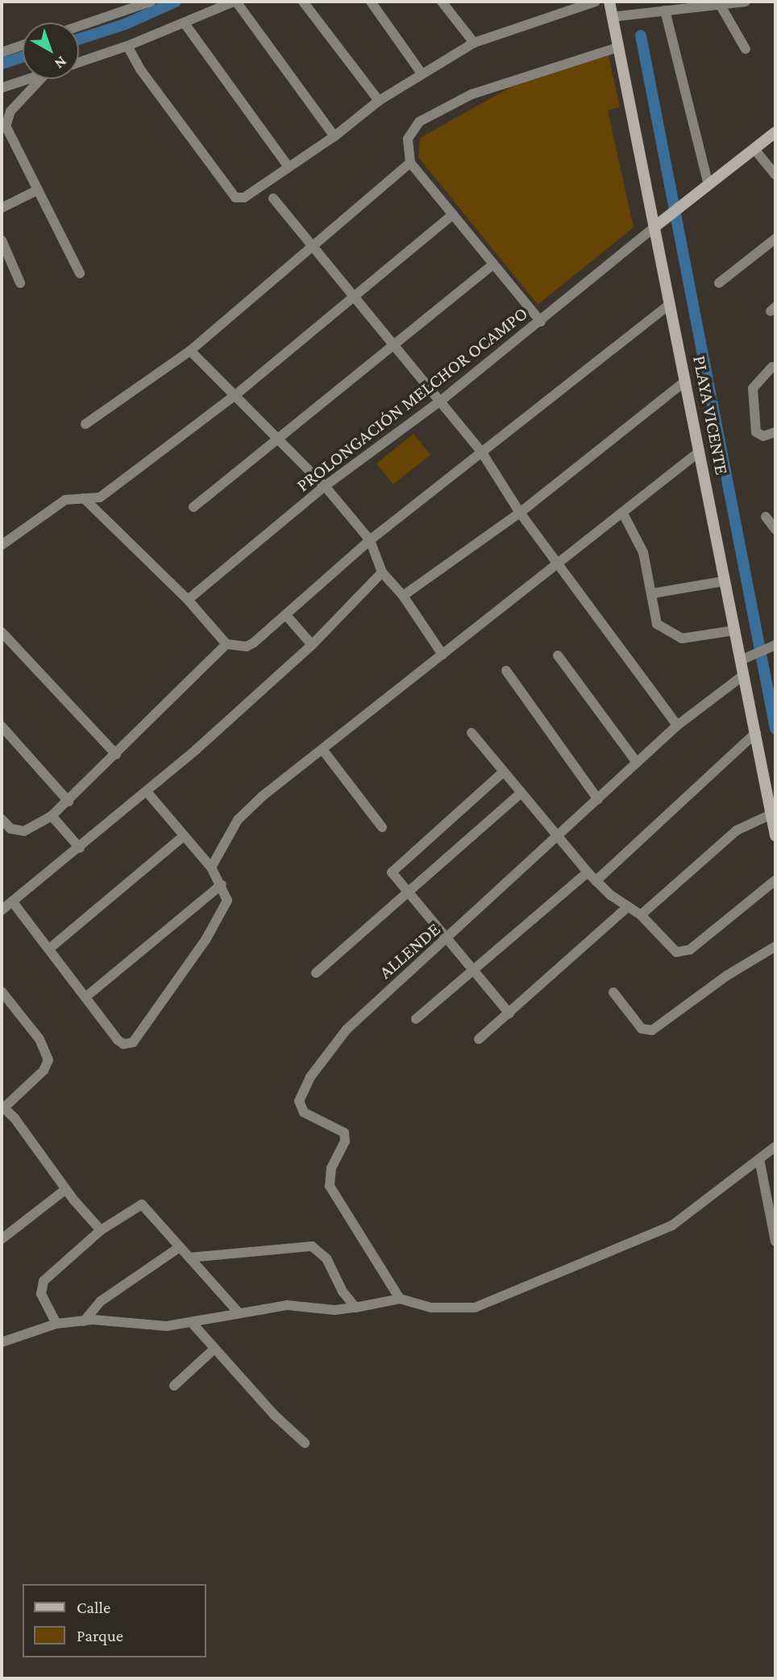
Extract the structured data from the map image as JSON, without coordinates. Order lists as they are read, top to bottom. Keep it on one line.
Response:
{"streets":{"main road":["PLAYA VICENTE"],"street":["PROLONGACIÓN MELCHOR OCAMPO","ALLENDE"]},"crossings":[["PROLONGACIÓN MELCHOR OCAMPO","PLAYA VICENTE"],["PLAYA VICENTE","ALLENDE"]],"legend":["Calle","Parque"],"north":"bottom right"}
